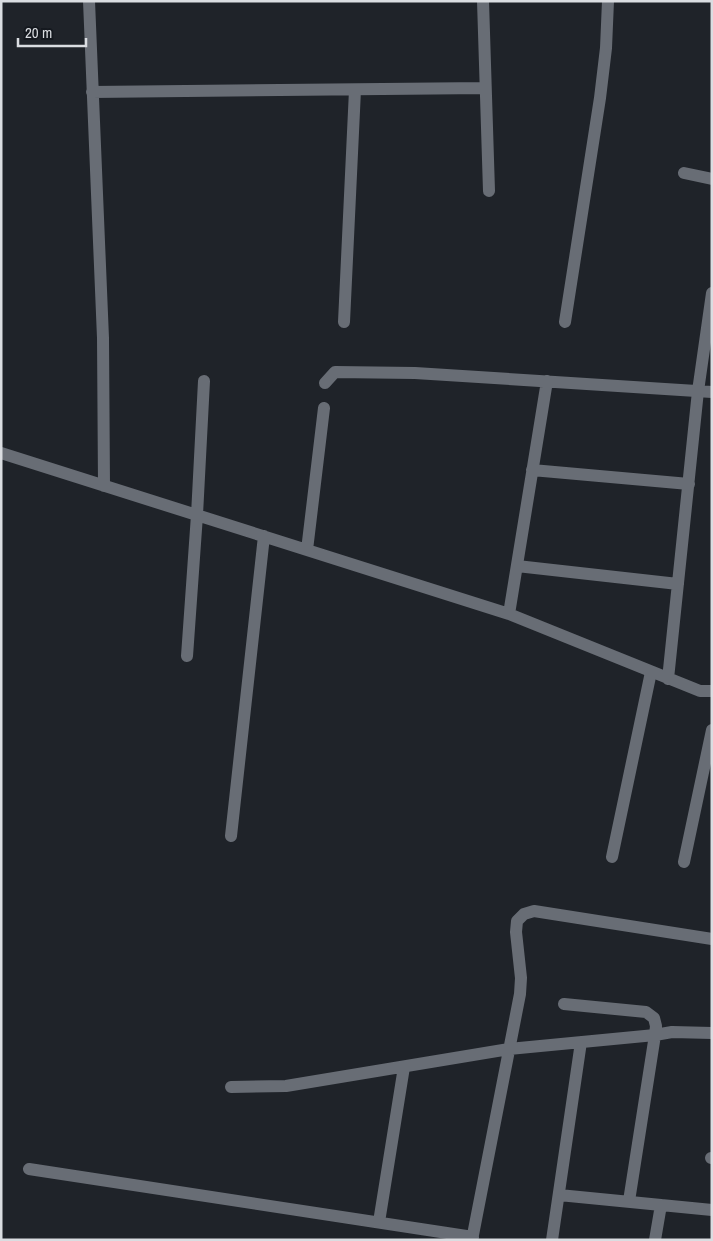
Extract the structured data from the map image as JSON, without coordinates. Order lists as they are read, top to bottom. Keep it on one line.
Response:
{"scale_bar":"20 m"}
